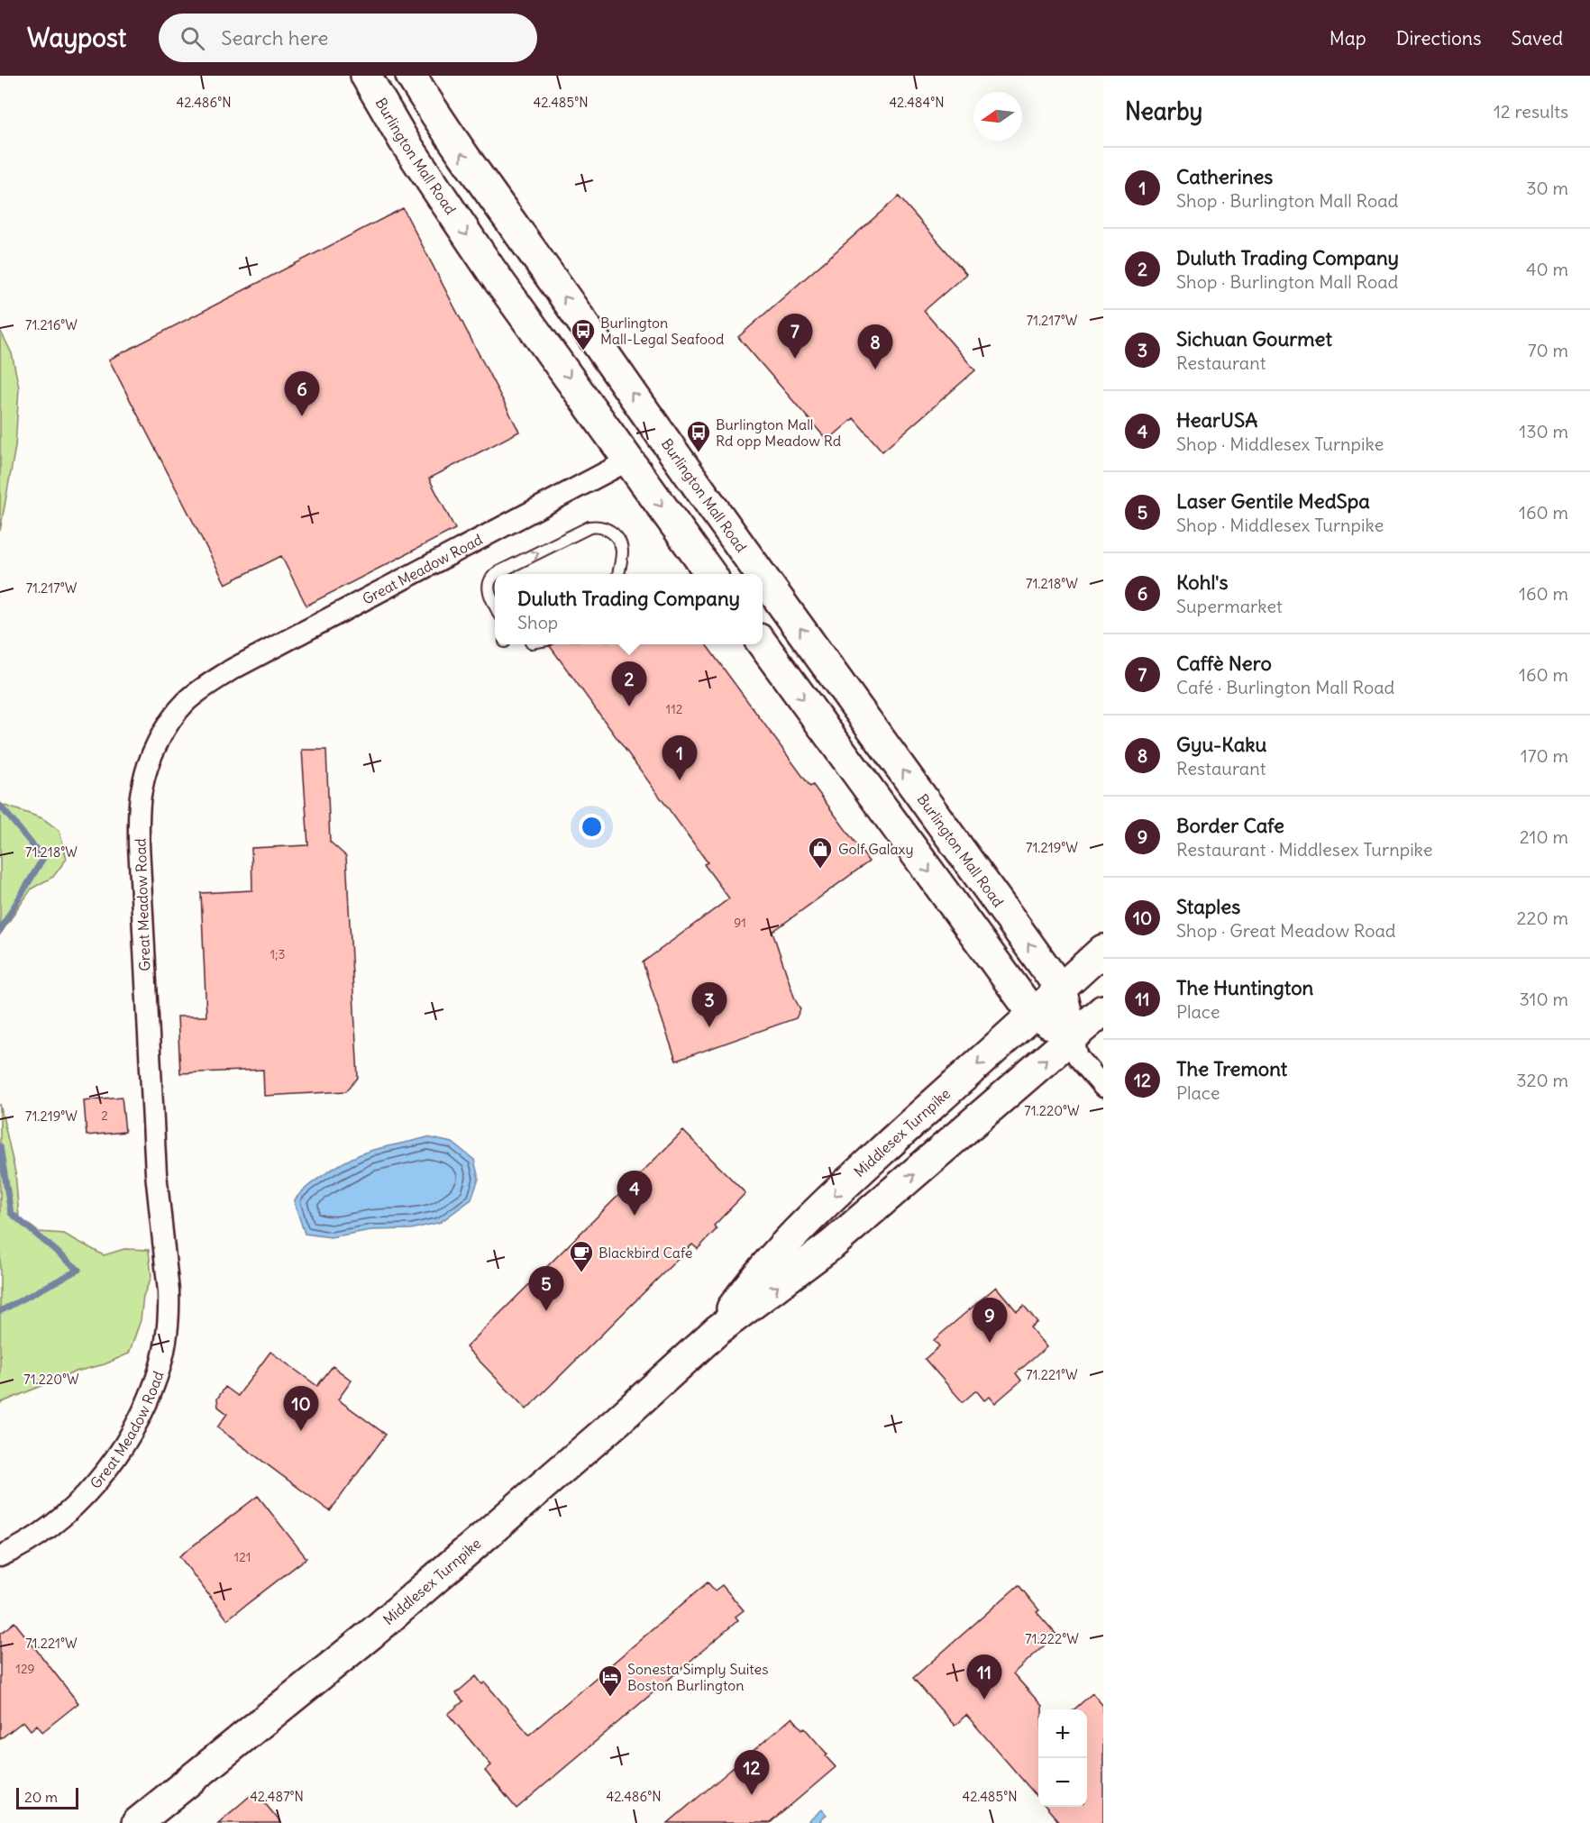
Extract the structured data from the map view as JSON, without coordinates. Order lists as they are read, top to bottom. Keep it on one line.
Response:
{"streets":{"main road":["Burlington Mall Road","Middlesex Turnpike"],"street":["Great Meadow Road"]},"crossings":[["Burlington Mall Road","Great Meadow Road"],["Burlington Mall Road","Middlesex Turnpike"]],"places":{"bus stop":["Burlington Mall-Legal Seafood","Burlington Mall Rd opp Meadow Rd"],"shop":["Golf Galaxy"],"cafe":["Blackbird Cafe"],"hotel":["Sonesta Simply Suites Boston Burlington"]},"house_numbers":["112","91","1;3","2","121","129"],"scale_bar":"20 m","north":"left","page":{"header":"Waypost","search":"Search here","nav":["Map","Directions","Saved"],"heading":["Nearby","12 results"],"list":[{"mark":"1","name":"Catherines","note":"Shop · Burlington Mall Road","value":"30 m"},{"mark":"2","name":"Duluth Trading Company","note":"Shop · Burlington Mall Road","value":"40 m"},{"mark":"3","name":"Sichuan Gourmet","note":"Restaurant","value":"70 m"},{"mark":"4","name":"HearUSA","note":"Shop · Middlesex Turnpike","value":"130 m"},{"mark":"5","name":"Laser Gentile MedSpa","note":"Shop · Middlesex Turnpike","value":"160 m"},{"mark":"6","name":"Kohl's","note":"Supermarket","value":"160 m"},{"mark":"7","name":"Caffè Nero","note":"Café · Burlington Mall Road","value":"160 m"},{"mark":"8","name":"Gyu-Kaku","note":"Restaurant","value":"170 m"},{"mark":"9","name":"Border Cafe","note":"Restaurant · Middlesex Turnpike","value":"210 m"},{"mark":"10","name":"Staples","note":"Shop · Great Meadow Road","value":"220 m"},{"mark":"11","name":"The Huntington","note":"Place","value":"310 m"},{"mark":"12","name":"The Tremont","note":"Place","value":"320 m"}],"pins":["7","8","6","2","1","3","4","5","9","10","11","12"],"popup":["Duluth Trading Company","Shop"],"map_buttons":["+","−"],"scale":"20 m"},"coordinates":["42.486°N","42.485°N","42.484°N","71.217°W","71.216°W","71.218°W","71.219°W","71.220°W","71.221°W","71.222°W","42.487°N"]}
